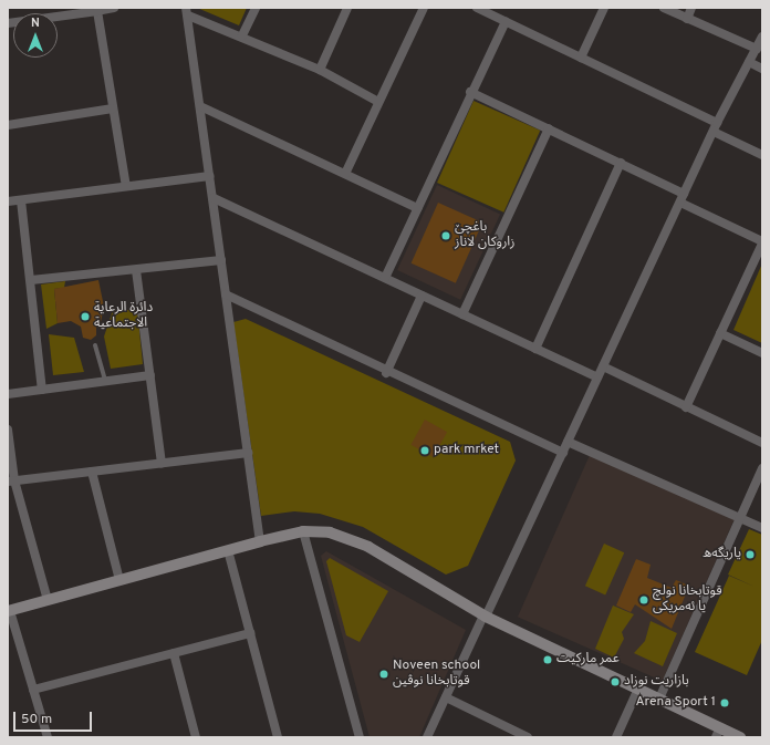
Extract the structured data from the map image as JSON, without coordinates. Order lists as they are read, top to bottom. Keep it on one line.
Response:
{"places":["باغچێ زاروكان لاناز","دائرة الرعاية الاجتماعية","park mrket","یاریگه‌ه","قوتابخانا نولچ يا ئەمريكى","عمر ماركيت","Noveen school قوتابخانا نوڤين","بازاريت نوزاد","Arena Sport 1"],"scale_bar":"50 m","north":"top"}
